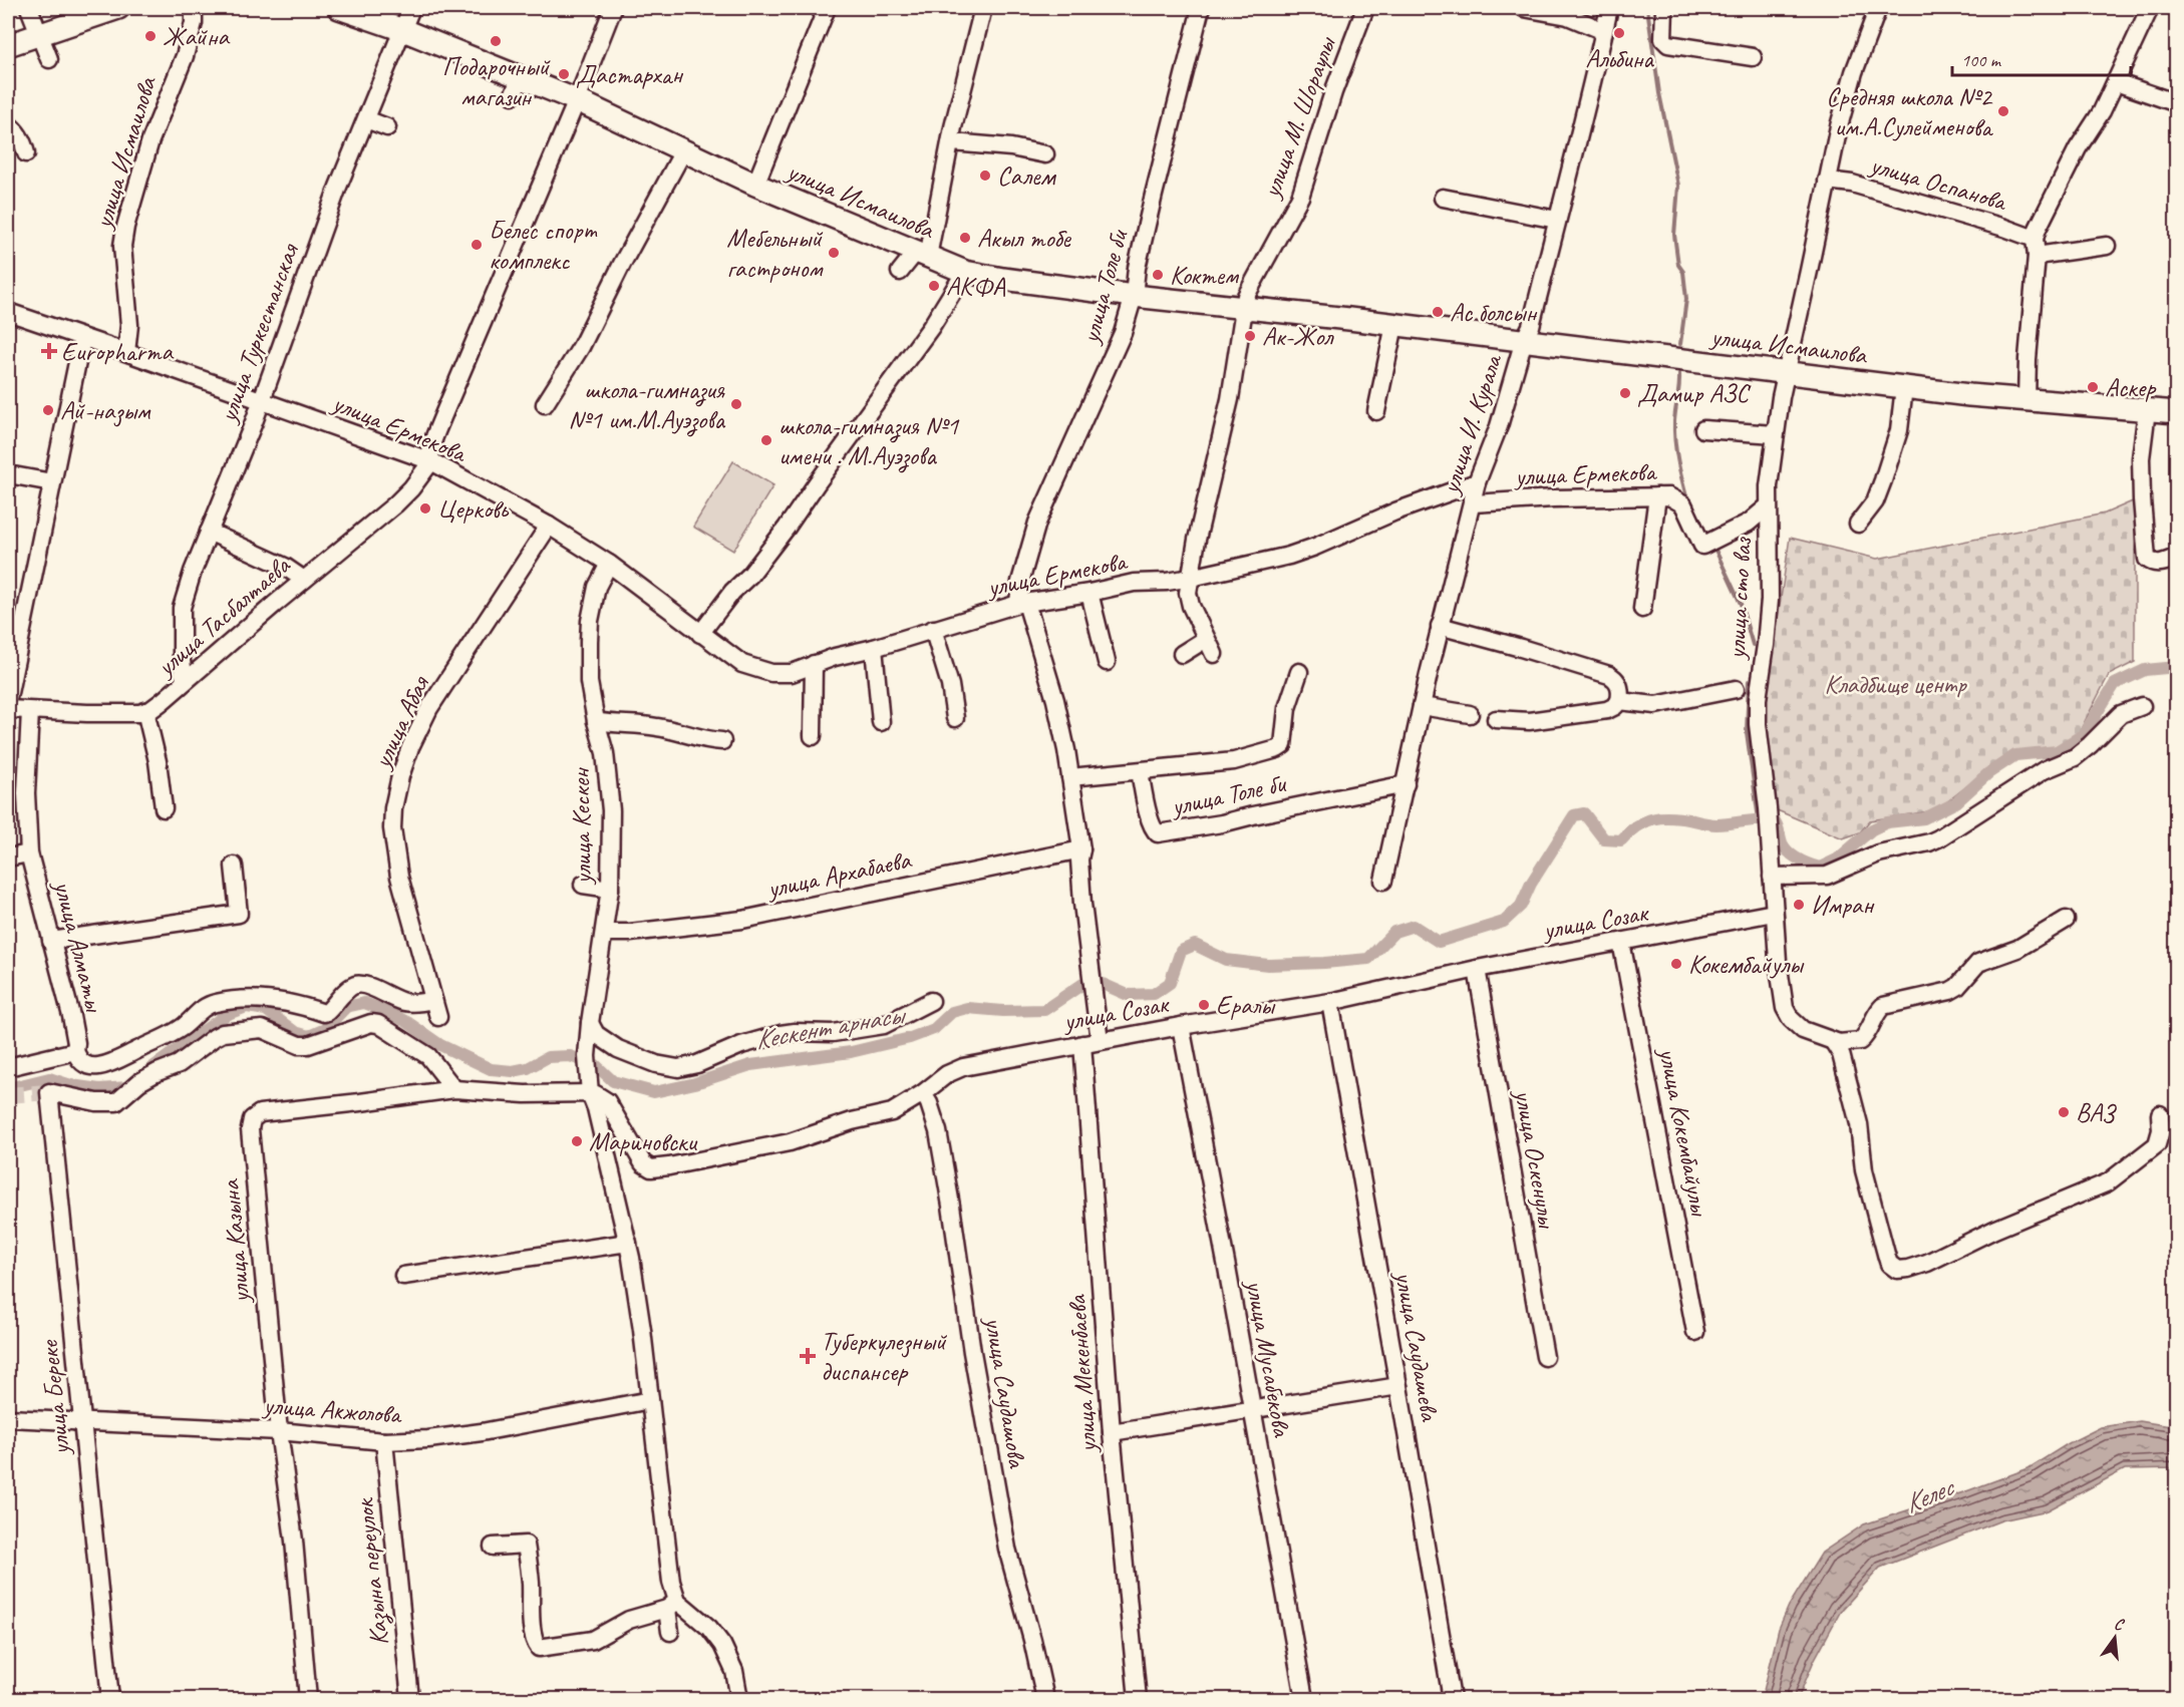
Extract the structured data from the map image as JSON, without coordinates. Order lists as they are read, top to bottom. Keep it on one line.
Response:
{"streets":{"main road":["улица Исмаилова"],"street":["улица М. Шораулы","улица Оспанова","улица Толе би","улица Туркестанская","улица И. Курала","улица Ермекова","улица сто ваз","улица Тасбалтаева","улица Абая","улица Кескен","улица Архабаева","улица Созак","улица Алматы","улица Кокембайулы","улица Оскенулы","улица Казына","улица Саудашева","улица Мусабекова","улица Мекенбаева","улица Саудашова","улица Береке","улица Акжолова","Казына переулок"]},"crossings":[["улица М. Шораулы","улица Исмаилова"],["улица Исмаилова","улица Толе би"],["улица Исмаилова","улица Туркестанская"],["улица Исмаилова","улица И. Курала"],["улица Исмаилова","улица Ермекова"],["улица Исмаилова","улица сто ваз"],["улица Оспанова","улица сто ваз"],["улица Толе би","улица И. Курала"],["улица Толе би","улица Ермекова"],["улица Толе би","улица Архабаева"],["улица Толе би","улица Мекенбаева"],["улица Туркестанская","улица Ермекова"],["улица Туркестанская","улица Тасбалтаева"],["улица И. Курала","улица Ермекова"],["улица Ермекова","улица сто ваз"],["улица Ермекова","улица Тасбалтаева"],["улица Ермекова","улица Абая"],["улица Ермекова","улица Кескен"],["улица сто ваз","улица Созак"],["улица Кескен","улица Архабаева"],["улица Кескен","улица Созак"],["улица Кескен","улица Казына"],["улица Кескен","улица Акжолова"],["улица Созак","улица Кокембайулы"],["улица Созак","улица Оскенулы"],["улица Созак","улица Казына"],["улица Созак","улица Саудашева"],["улица Созак","улица Мусабекова"],["улица Созак","улица Мекенбаева"],["улица Созак","улица Саудашова"],["улица Казына","улица Береке"],["улица Казына","улица Акжолова"],["улица Береке","улица Акжолова"],["улица Акжолова","Казына переулок"]],"water":["Кескент арнасы","Келес"],"parks":["Кладбище центр"],"places":{"other":["Альбина","Жайна","Подарочный магазин","Дастархан","Средняя школа №2 им.А.Сулейменова","Салем","Акыл тобе","Белес спорт комплекс","Мебельный гастроном","Коктем","АКФА","Ас болсын","Ак-Жол","Аскер","Дамир АЗС","школа-гимназия №1 им.М.Ауэзова","Ай-назым","школа-гимназия №1 имени . М.Ауэзова","Церковь","Имран","Кокембайулы","Ералы","ВАЗ","Мариновски"],"health":["Europharma","Туберкулезный диспансер"]},"scale_bar":"100 m","north":"top"}
